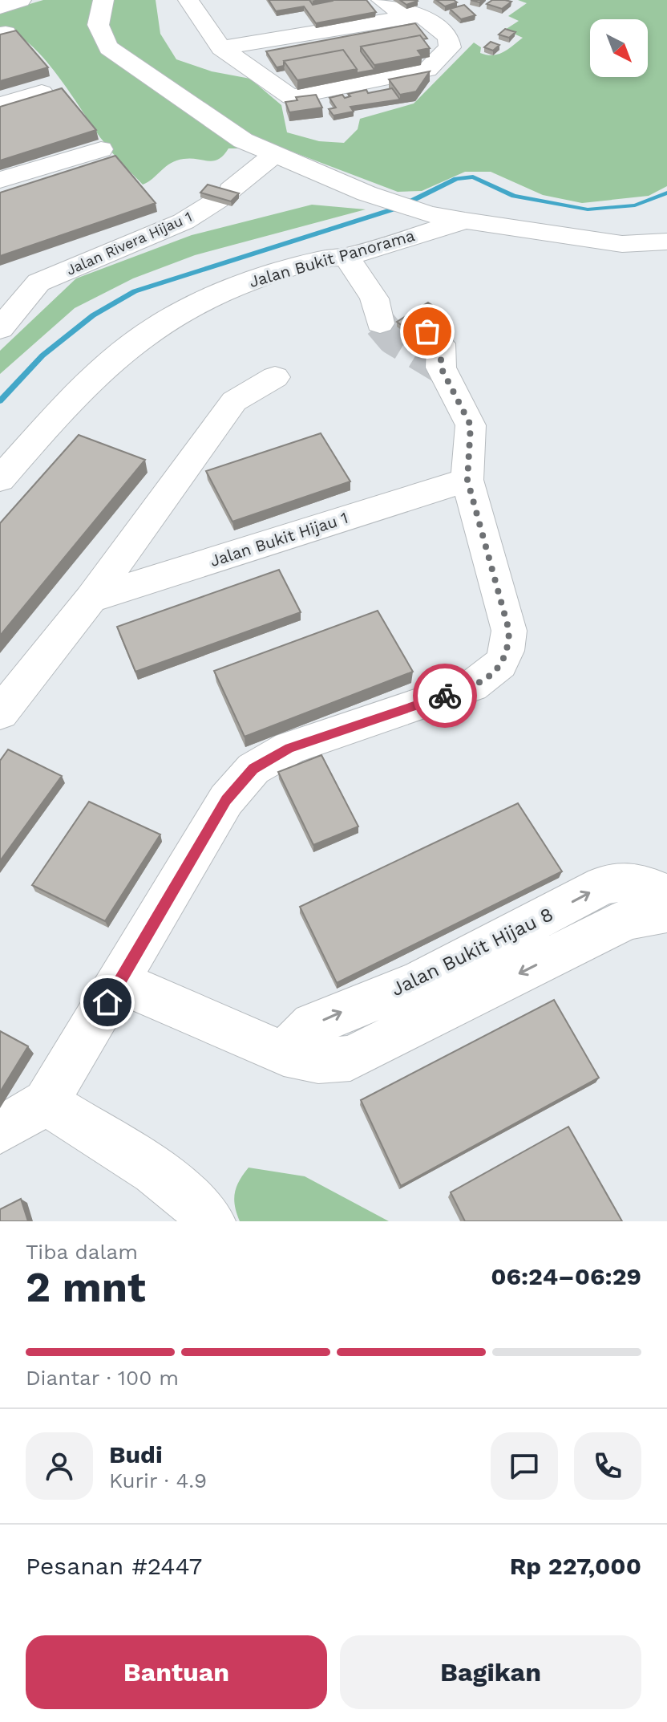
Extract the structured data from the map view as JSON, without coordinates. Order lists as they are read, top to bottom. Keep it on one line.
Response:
{"streets":{"street":["Jalan Rivera Hijau 1","Jalan Bukit Panorama","Jalan Bukit Hijau 1","Jalan Bukit Hijau 8"]},"crossings":[["Jalan Rivera Hijau 1","Jalan Bukit Panorama"]],"north":"bottom right","page":{"heading":["2 mnt","Tiba dalam","06:24–06:29"],"panel":["Budi","Kurir · 4.9","Pesanan #2447","Rp 227,000"],"bar":"Diantar · 100 m","buttons":["Bantuan","Bagikan"]}}
